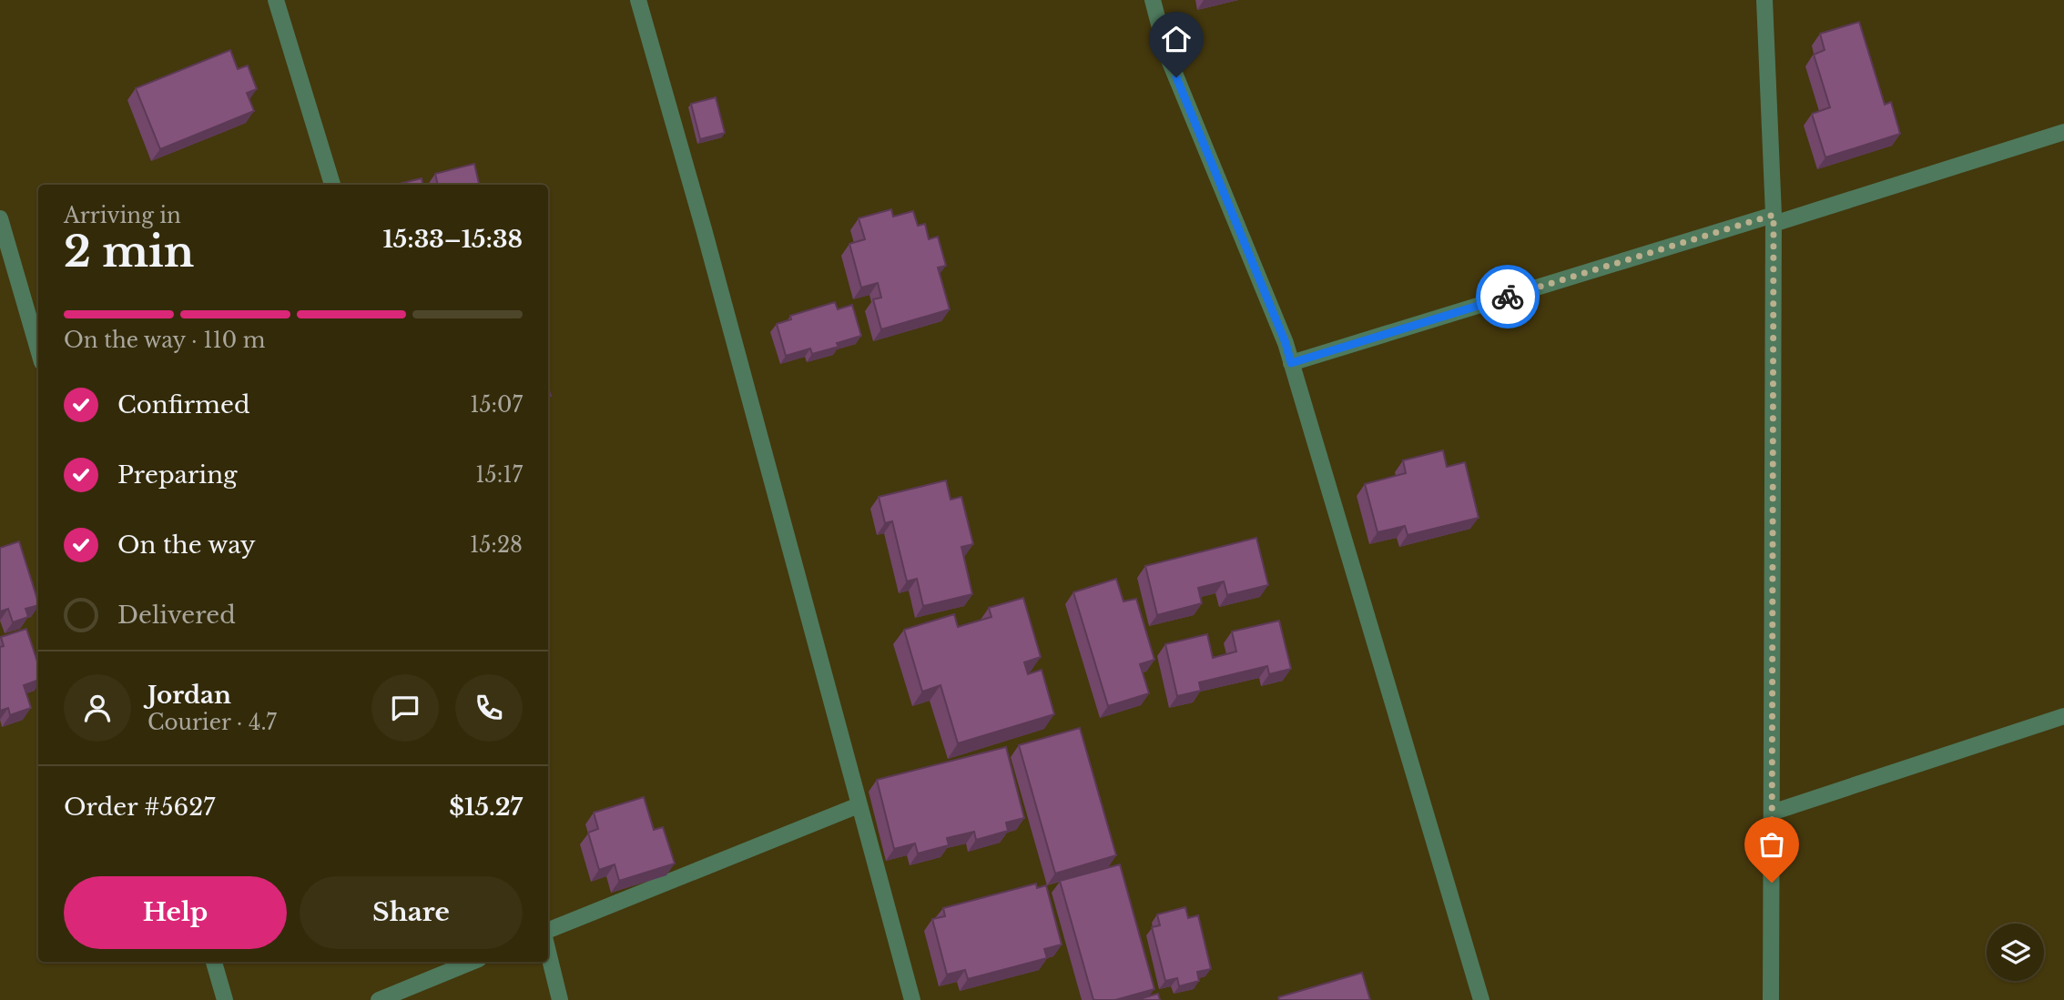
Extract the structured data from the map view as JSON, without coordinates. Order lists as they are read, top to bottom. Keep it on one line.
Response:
{"page":{"heading":["2 min","Arriving in","15:33–15:38"],"panel":["Jordan","Courier · 4.7","Order #5627","$15.27"],"bar":"On the way · 110 m","list":[["Confirmed","15:07"],["Preparing","15:17"],["On the way","15:28"],"Delivered"],"buttons":["Help","Share"]}}
